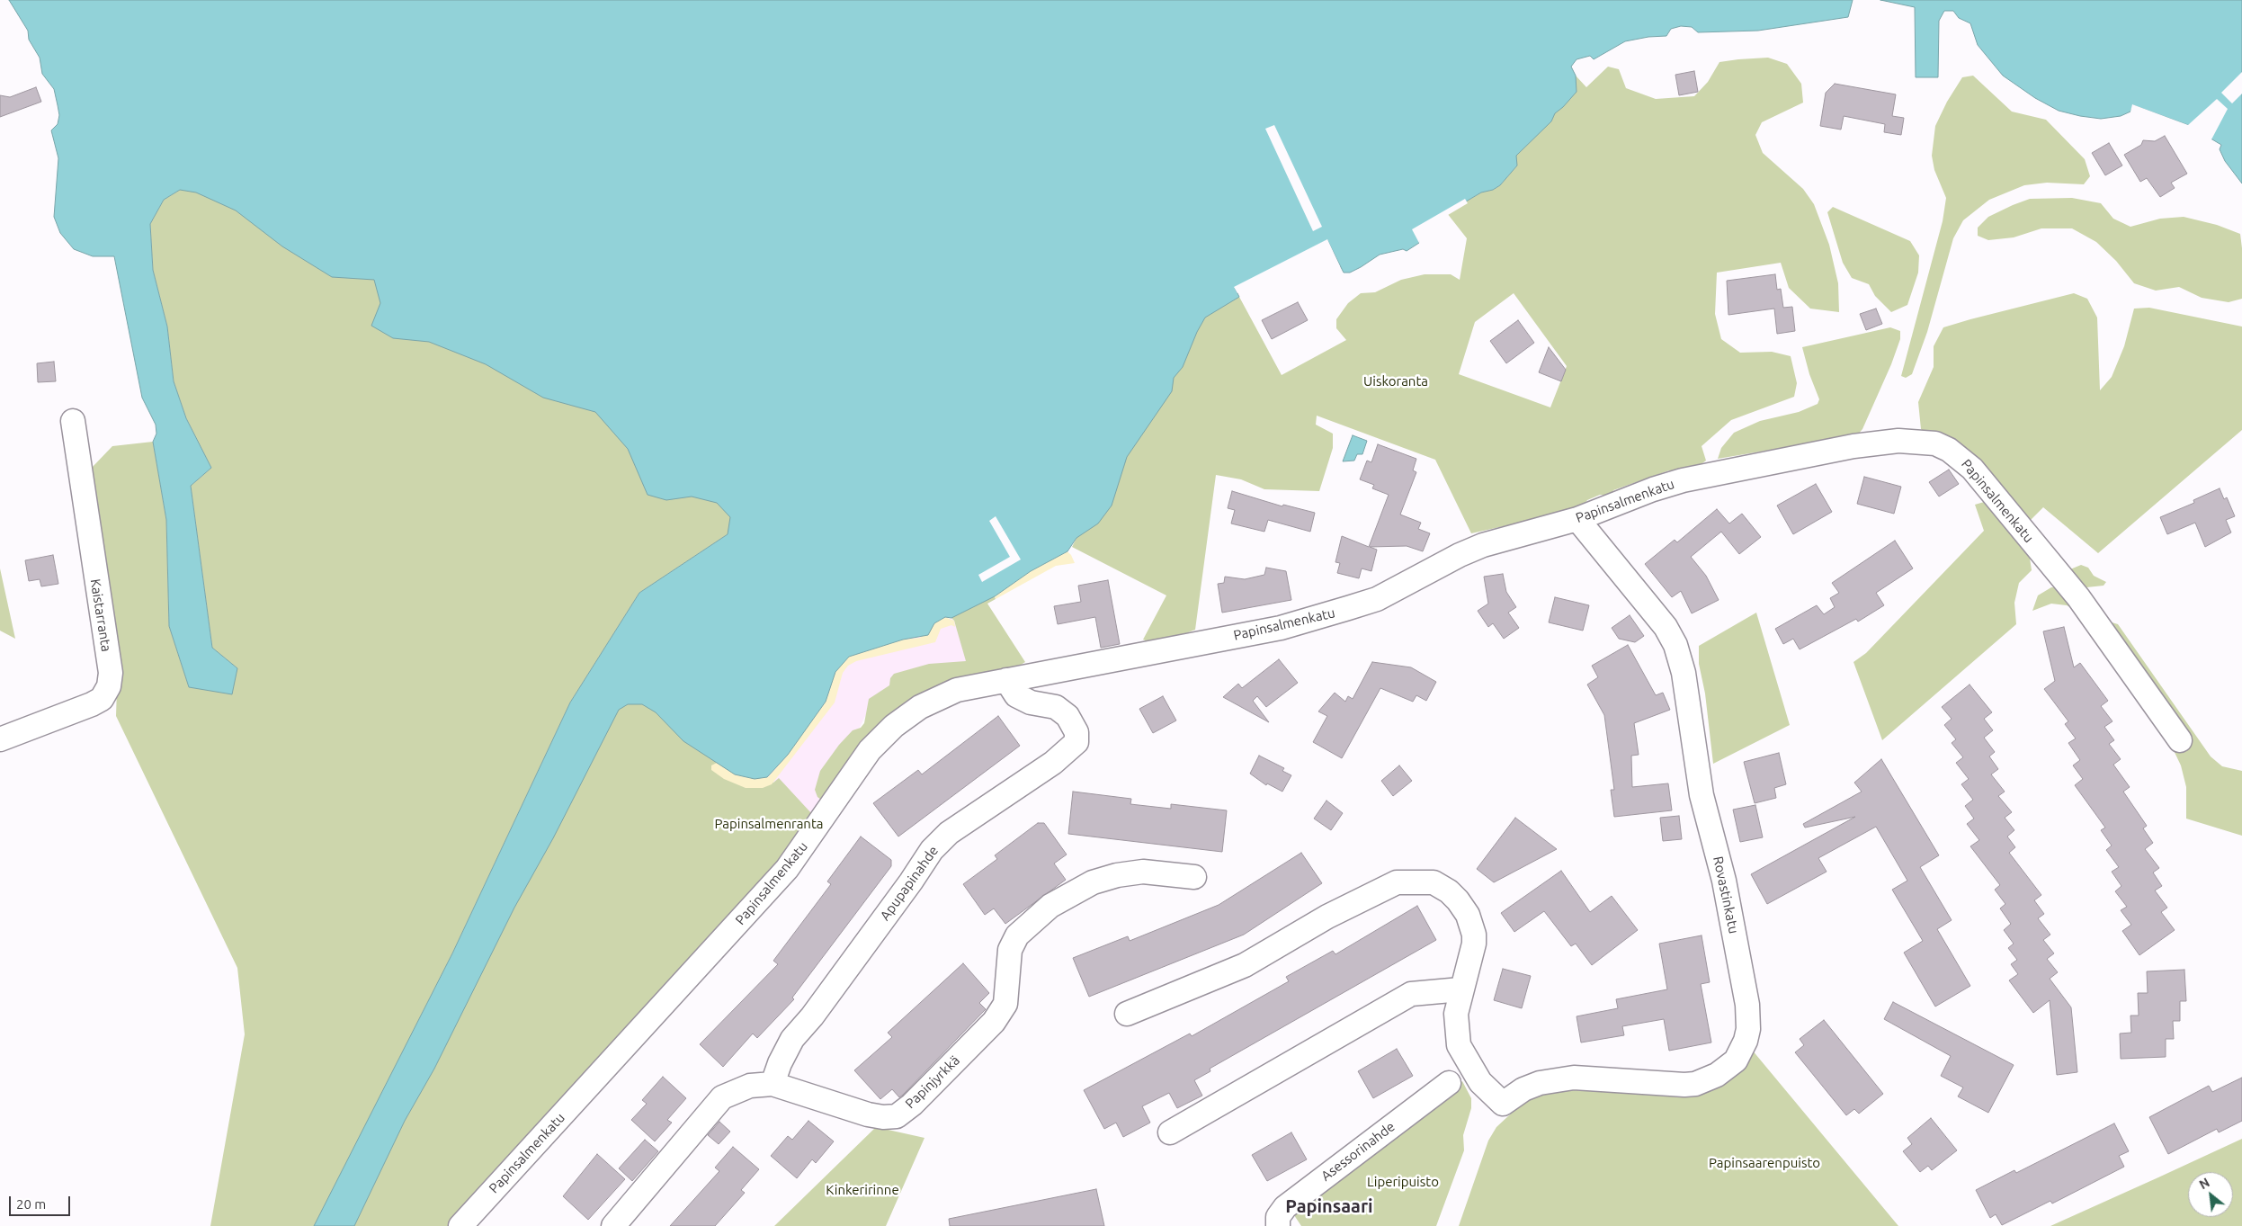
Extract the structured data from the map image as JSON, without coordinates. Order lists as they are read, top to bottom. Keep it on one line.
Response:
{"streets":{"street":["Papinsalmenkatu","Kaistarranta","Apupapinahde","Rovastinkatu","Papinjyrkkä","Asessorinahde"]},"crossings":[["Papinsalmenkatu","Apupapinahde"],["Papinsalmenkatu","Rovastinkatu"],["Apupapinahde","Papinjyrkkä"]],"districts":["Papinsaari"],"parks":["Uiskoranta","Papinsalmenranta","Papinsaarenpuisto","Liperipuisto","Kinkeririnne"],"scale_bar":"20 m","north":"top left"}
